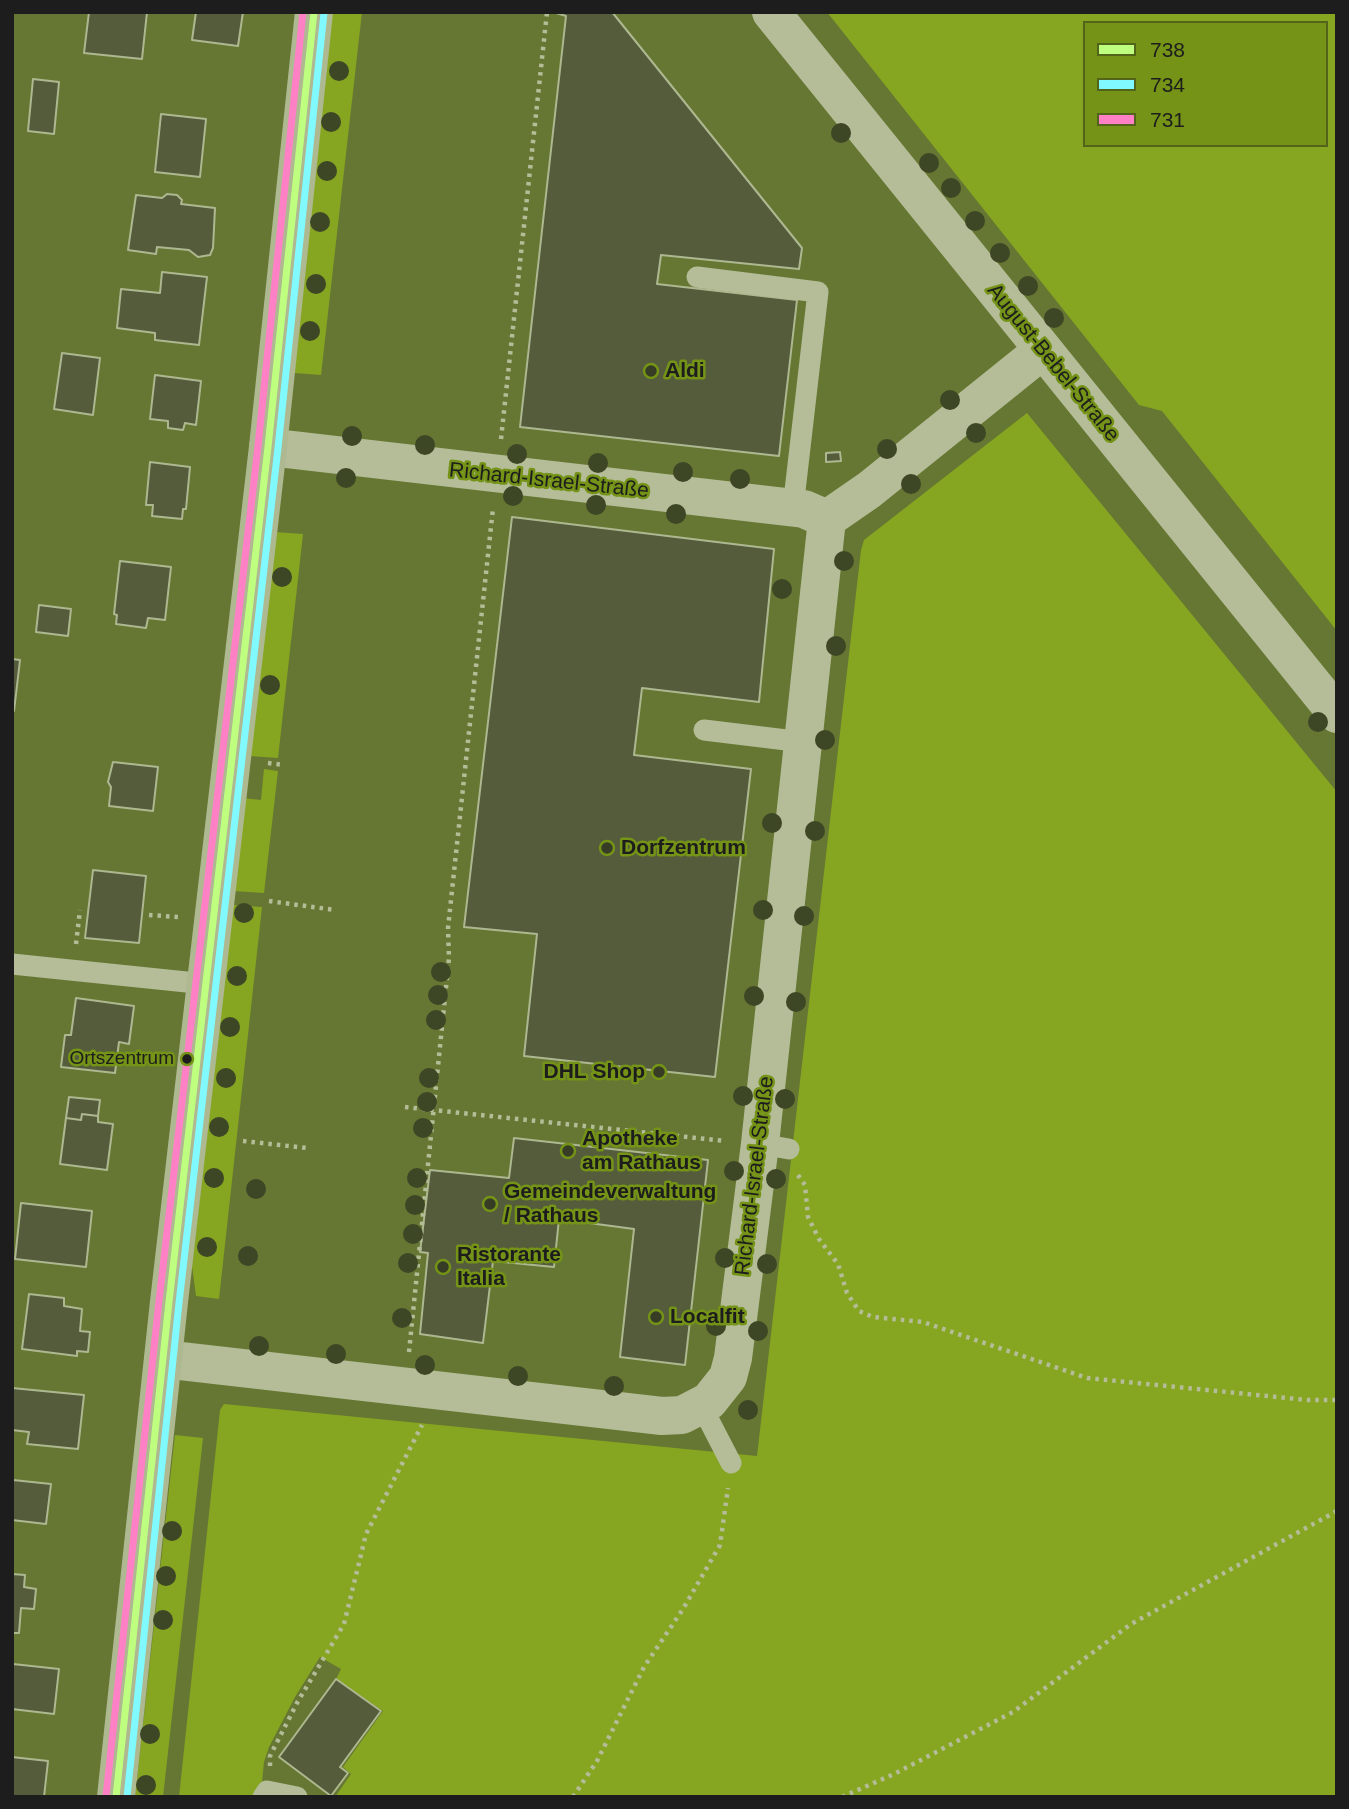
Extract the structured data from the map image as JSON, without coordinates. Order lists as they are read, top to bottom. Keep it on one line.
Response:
{"streets":{"street":["August-Bebel-Straße","Richard-Israel-Straße"]},"places":["Aldi","Dorfzentrum","Ortszentrum","DHL Shop","Apotheke am Rathaus","Gemeindeverwaltung / Rathaus","Ristorante Italia","Localfit"],"lines":["transit line 738","transit line 731","transit line 734"],"legend":["738","734","731"]}
